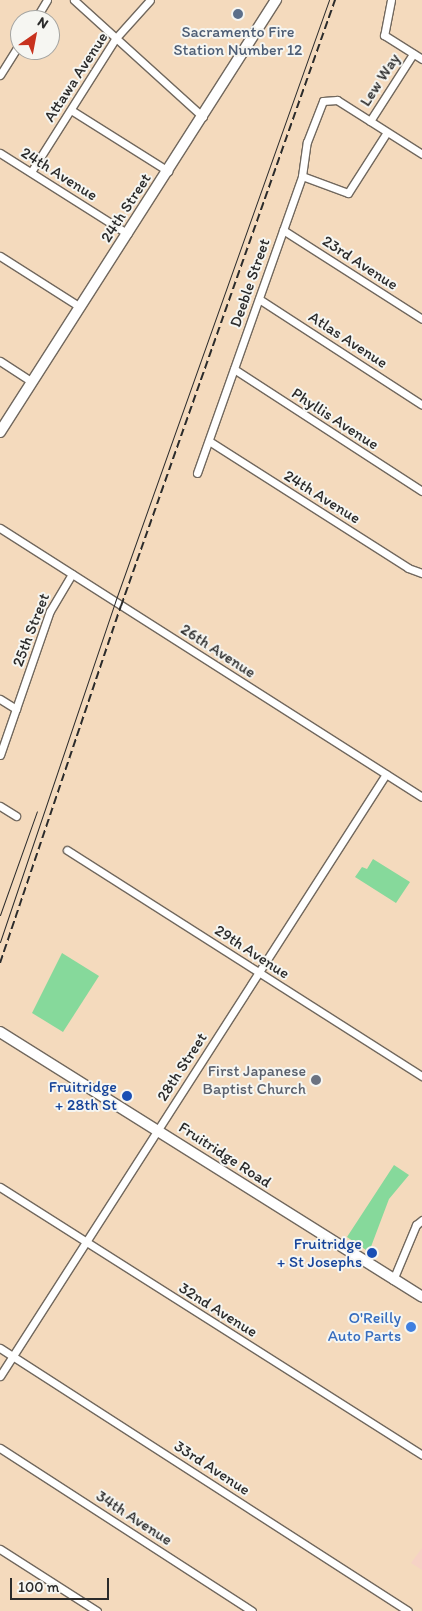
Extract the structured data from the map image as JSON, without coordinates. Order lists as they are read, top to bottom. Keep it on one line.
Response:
{"streets":{"main road":["24th Street","Fruitridge Road"],"street":["Attawa Avenue","Lew Way","24th Avenue","23rd Avenue","Deeble Street","Atlas Avenue","Phyllis Avenue","25th Street","26th Avenue","29th Avenue","28th Street","32nd Avenue","33rd Avenue","34th Avenue"]},"crossings":[["Attawa Avenue","24th Avenue"],["Lew Way","Deeble Street"],["24th Avenue","24th Street"],["24th Avenue","Deeble Street"],["23rd Avenue","Deeble Street"],["Deeble Street","Atlas Avenue"],["Deeble Street","Phyllis Avenue"],["25th Street","26th Avenue"],["26th Avenue","28th Street"],["29th Avenue","28th Street"],["28th Street","Fruitridge Road"],["28th Street","32nd Avenue"],["28th Street","33rd Avenue"]],"places":["Sacramento Fire Station Number 12","First Japanese Baptist Church","Fruitridge + 28th St","Fruitridge + St Josephs","O'Reilly Auto Parts"],"scale_bar":"100 m","north":"top right"}
